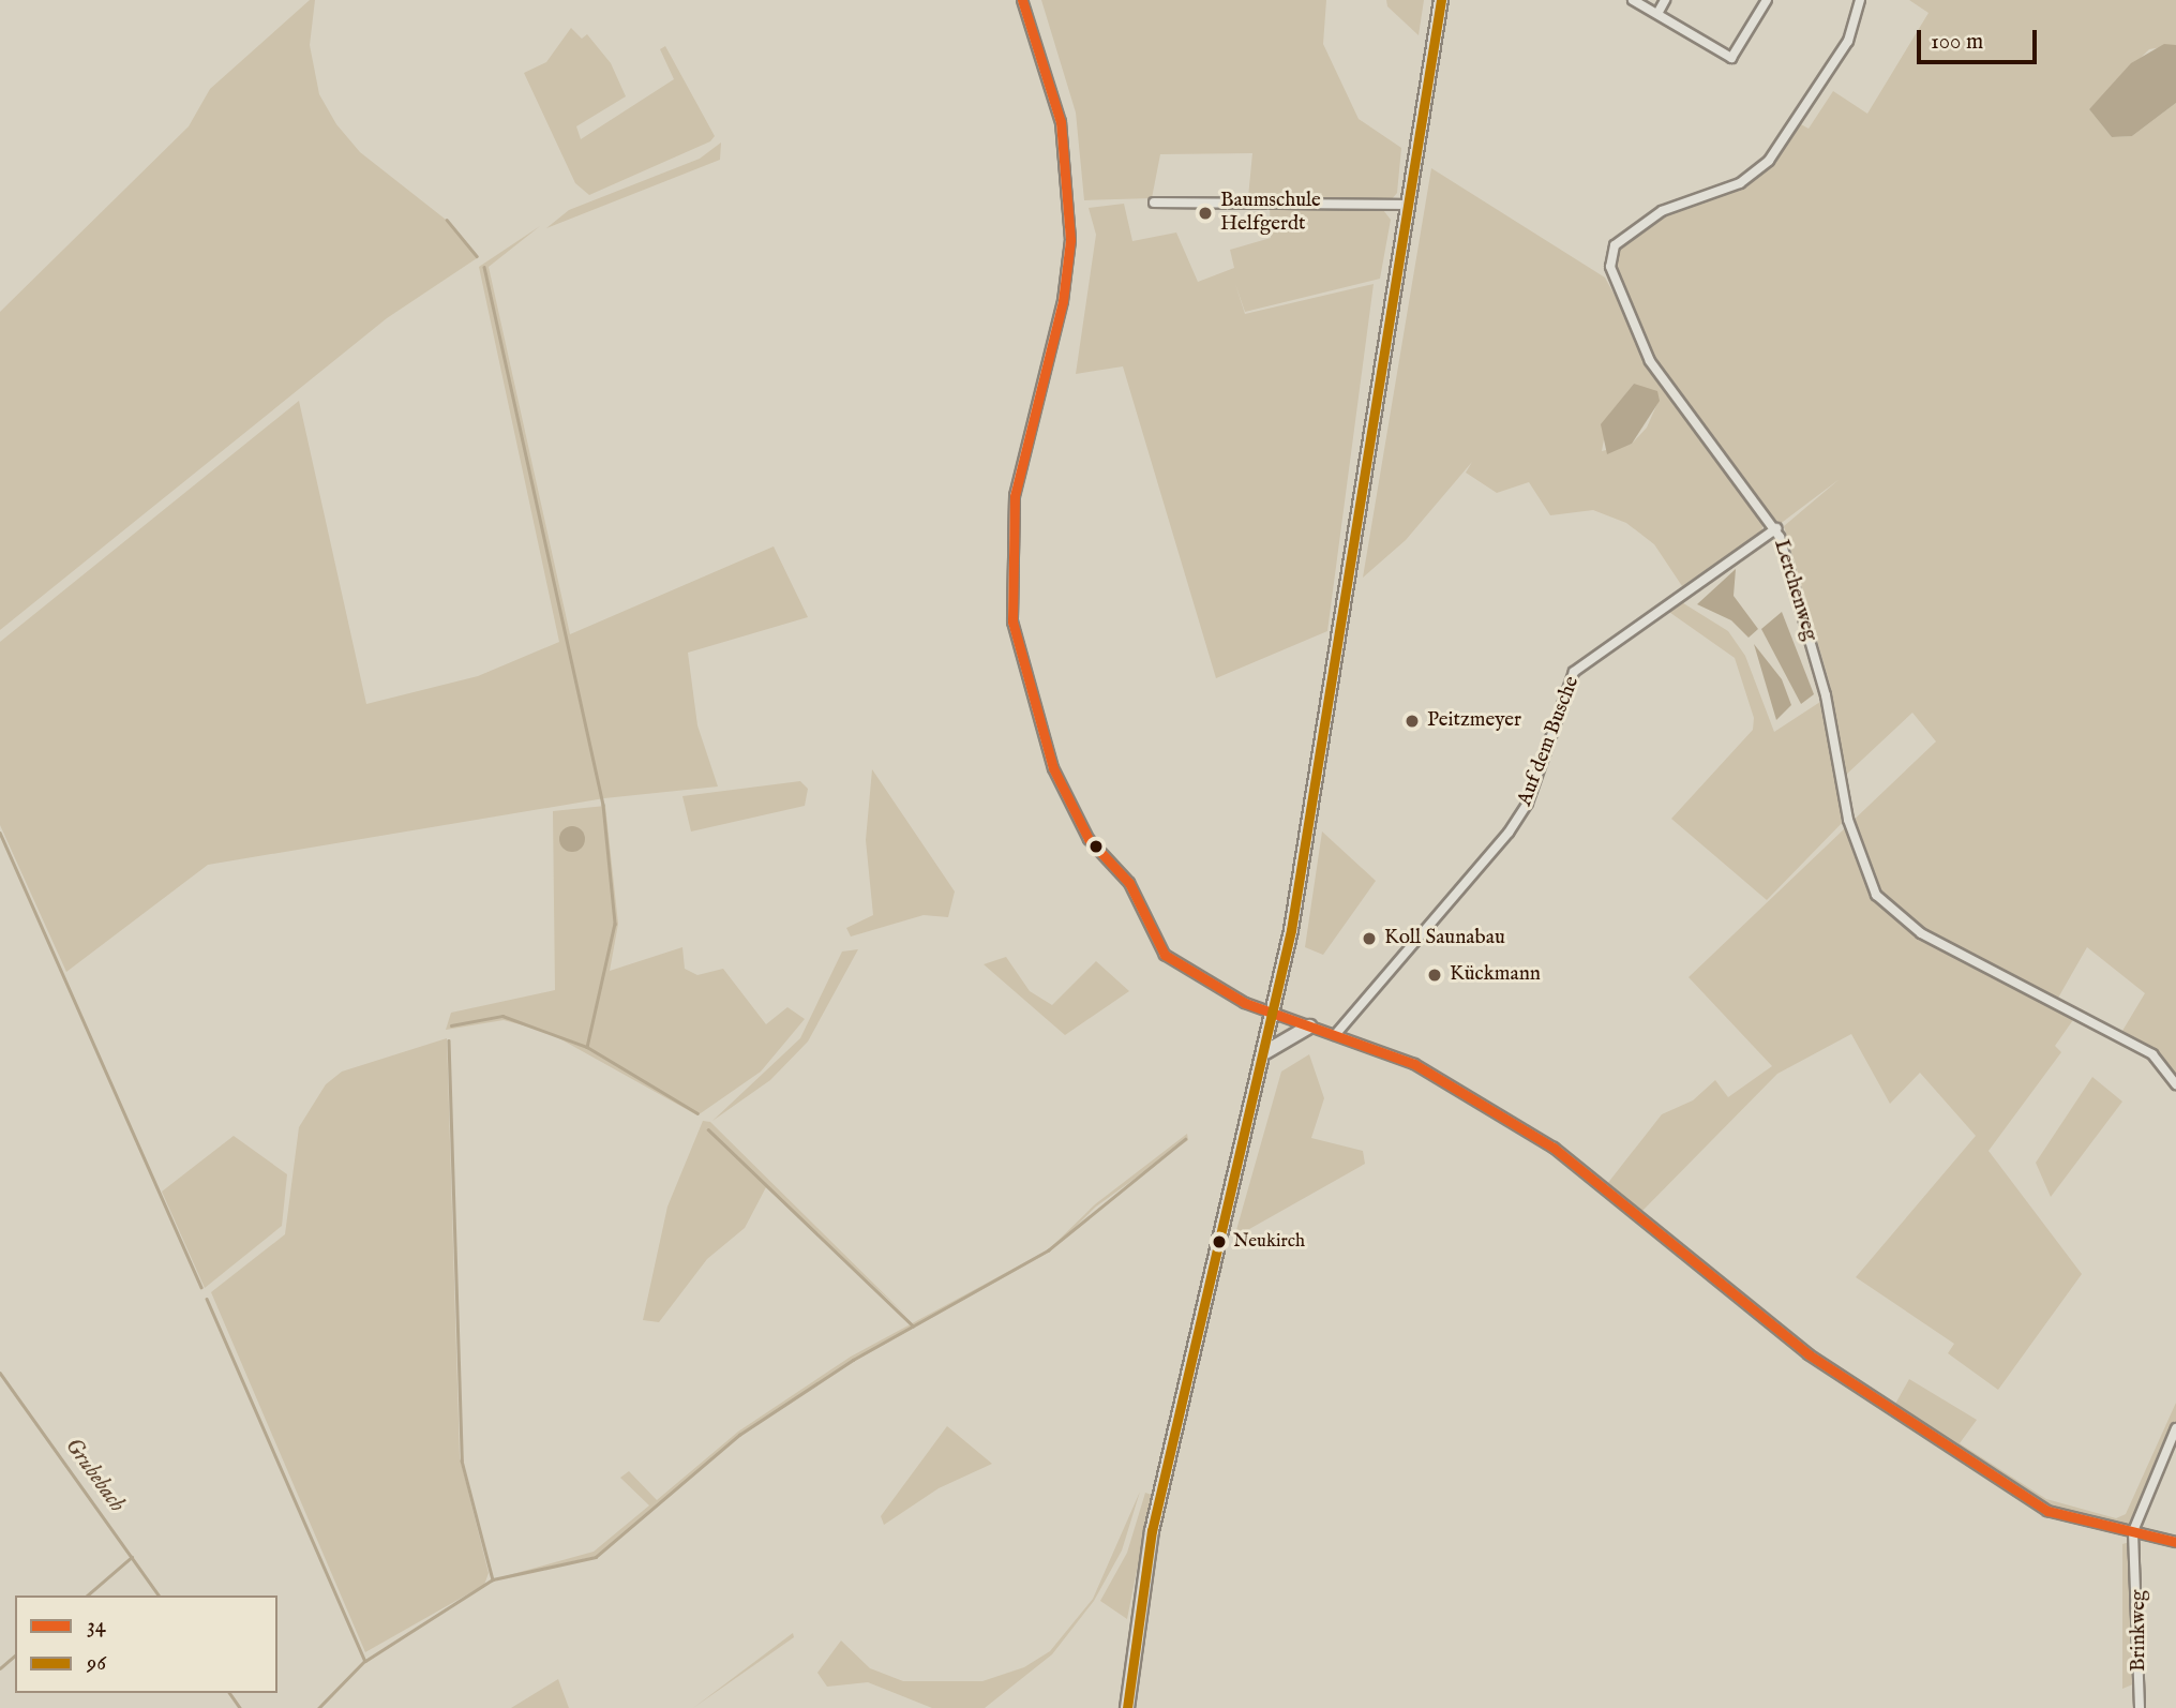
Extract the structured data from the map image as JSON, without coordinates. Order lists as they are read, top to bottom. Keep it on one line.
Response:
{"streets":{"street":["Lerchenweg","Auf dem Busche","Brinkweg"]},"crossings":[["Lerchenweg","Auf dem Busche"]],"water":["Grubebach"],"places":["Baumschule Helfgerdt","Peitzmeyer","Koll Saunabau","Kückmann","Neukirch"],"lines":["transit line 34","transit line 96"],"legend":["34","96"],"scale_bar":"100 m"}
